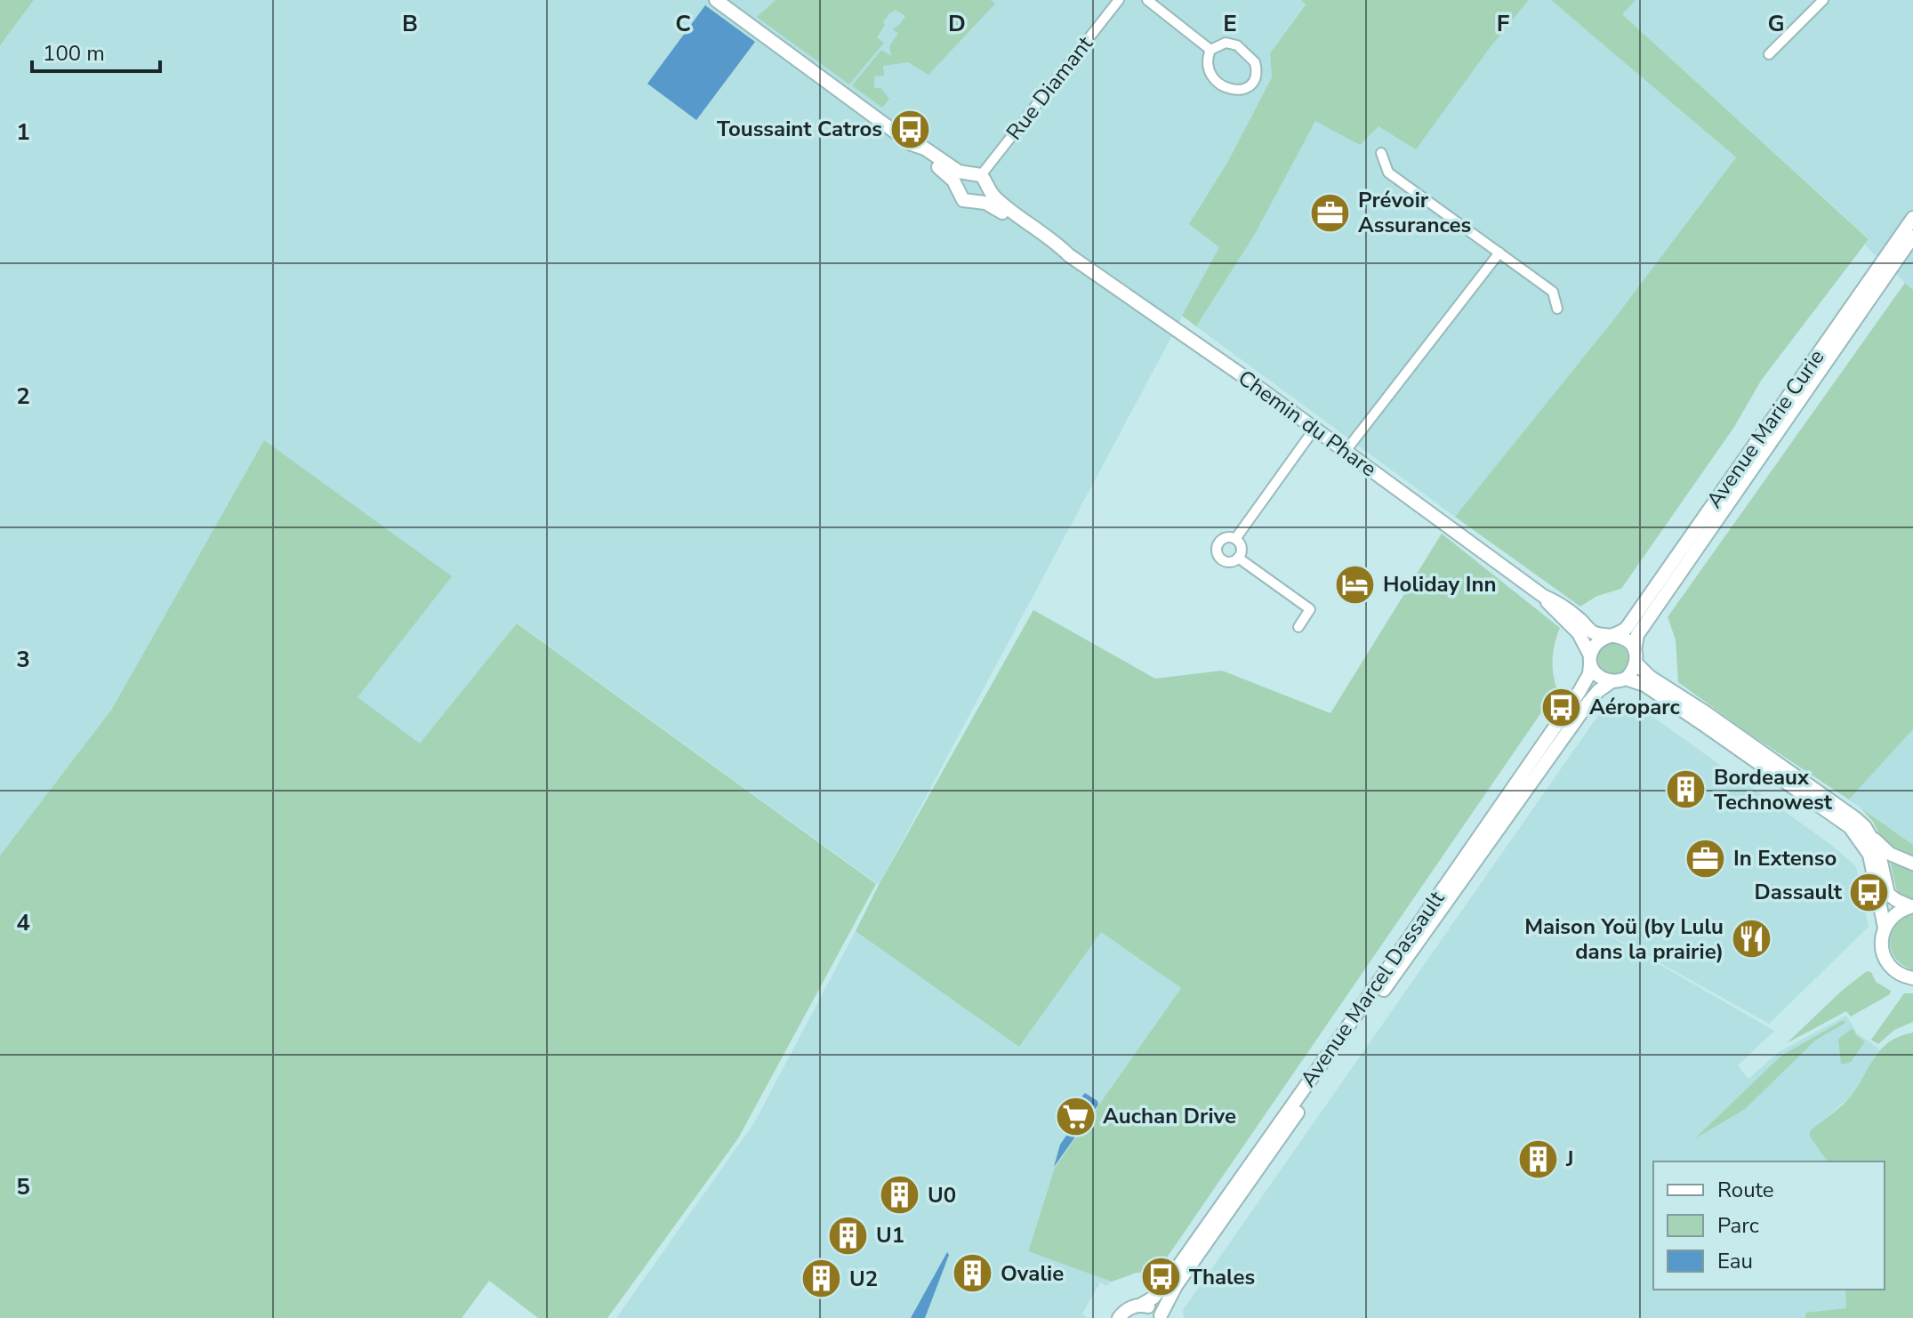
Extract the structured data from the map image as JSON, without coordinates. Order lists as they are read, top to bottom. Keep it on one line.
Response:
{"streets":{"main road":["Chemin du Phare","Avenue Marie Curie","Avenue Marcel Dassault"],"street":["Rue Diamant"]},"crossings":[["Rue Diamant","Chemin du Phare"],["Chemin du Phare","Avenue Marie Curie"],["Chemin du Phare","Avenue Marcel Dassault"],["Avenue Marie Curie","Avenue Marcel Dassault"]],"places":{"bus stop":["Toussaint Catros","Aéroparc","Dassault","Thales"],"office":["Prévoir Assurances","In Extenso"],"hotel":["Holiday Inn"],"building":["Bordeaux Technowest","J","U0","U1","Ovalie","U2"],"restaurant":["Maison Yoü (by Lulu dans la prairie)"],"supermarket":["Auchan Drive"]},"legend":["Route","Parc","Eau"],"scale_bar":"100 m","grid":{"columns":["B","C","D","E","F","G"],"rows":["1","2","3","4","5"]}}
